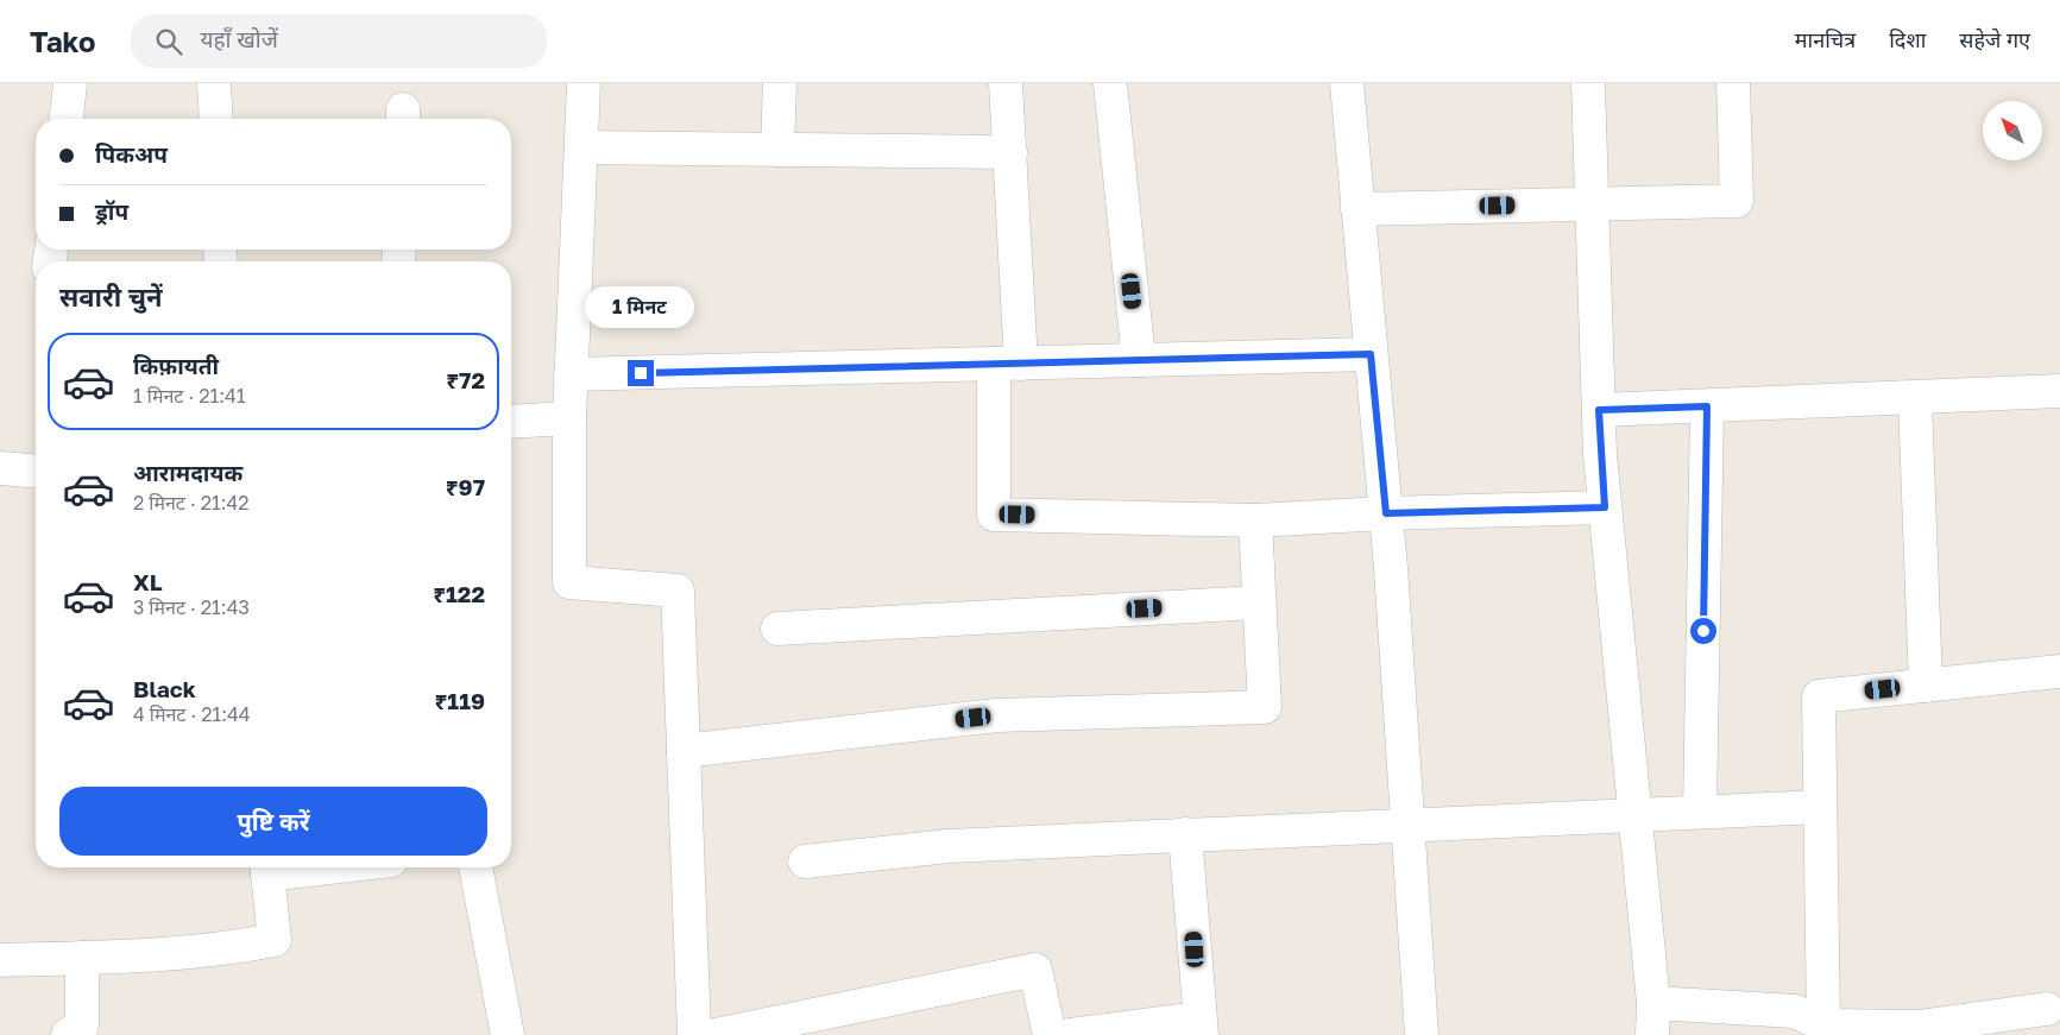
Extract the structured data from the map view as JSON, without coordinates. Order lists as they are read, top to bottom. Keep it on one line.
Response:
{"north":"top left","page":{"header":"Tako","search":"यहाँ खोजें","nav":["मानचित्र","दिशा","सहेजे गए"],"banner":["पिकअप","ड्रॉप"],"heading":"सवारी चुनें","bubble":"1 मिनट","list":[{"name":"किफ़ायती","note":"1 मिनट · 21:41","value":"₹72"},{"name":"आरामदायक","note":"2 मिनट · 21:42","value":"₹97"},{"name":"XL","note":"3 मिनट · 21:43","value":"₹122"},{"name":"Black","note":"4 मिनट · 21:44","value":"₹119"}],"buttons":"पुष्टि करें"}}
